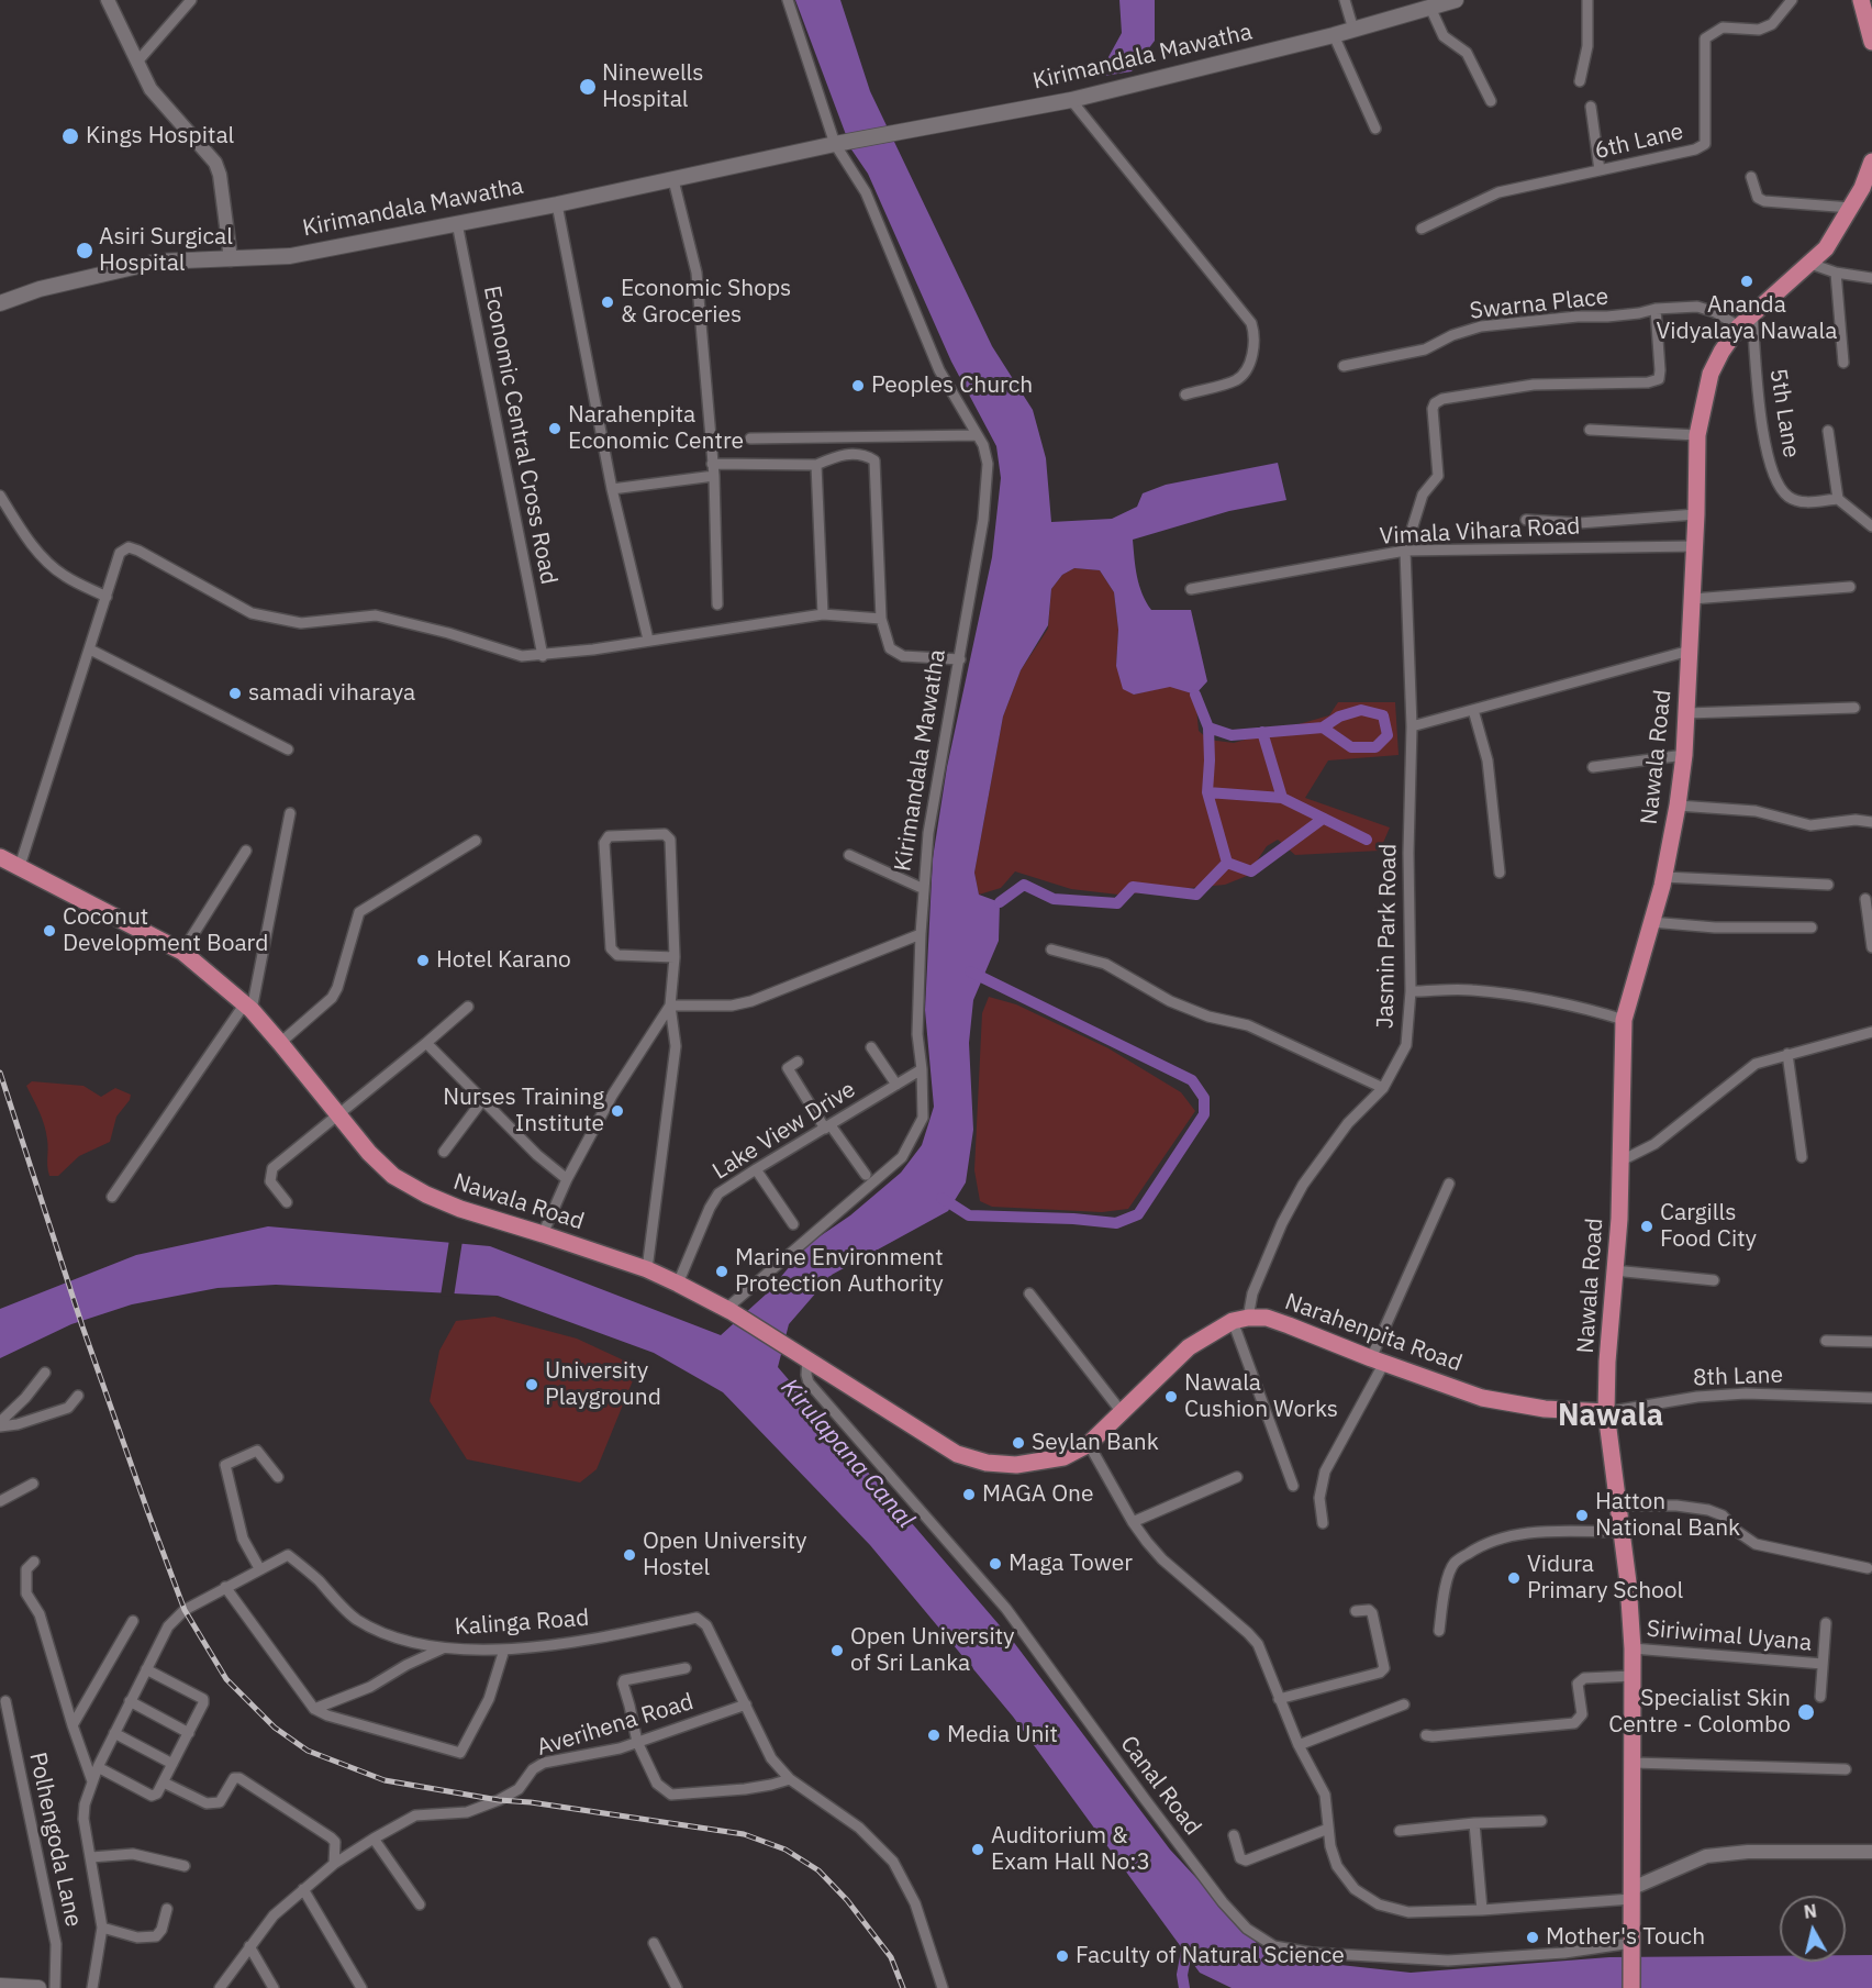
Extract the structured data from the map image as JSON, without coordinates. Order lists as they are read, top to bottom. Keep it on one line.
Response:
{"streets":{"main road":["Kirimandala Mawatha","Nawala Road","Narahenpita Road"],"street":["6th Lane","Swarna Place","5th Lane","Economic Central Cross Road","Vimala Vihara Road","Jasmin Park Road","Lake View Drive","8th Lane","Kalinga Road","Siriwimal Uyana","Averihena Road","Canal Road","Polhengoda Lane"]},"crossings":[["Kirimandala Mawatha","Economic Central Cross Road"],["Kirimandala Mawatha","Nawala Road"],["Kirimandala Mawatha","Lake View Drive"],["Swarna Place","Nawala Road"],["Swarna Place","Jasmin Park Road"],["5th Lane","Nawala Road"],["Vimala Vihara Road","Nawala Road"],["Vimala Vihara Road","Jasmin Park Road"],["Nawala Road","Lake View Drive"],["Nawala Road","Narahenpita Road"],["Nawala Road","8th Lane"],["Nawala Road","Siriwimal Uyana"],["Nawala Road","Canal Road"],["Jasmin Park Road","Narahenpita Road"],["Narahenpita Road","8th Lane"],["Kalinga Road","Averihena Road"]],"districts":["Nawala"],"water":["Kirulapana Canal"],"places":["Ninewells Hospital","Kings Hospital","Asiri Surgical Hospital","Ananda Vidyalaya Nawala","Economic Shops & Groceries","Peoples Church","Narahenpita Economic Centre","samadi viharaya","Coconut Development Board","Hotel Karano","Nurses Training Institute","Cargills Food City","Marine Environment Protection Authority","University Playground","Nawala Cushion Works","Seylan Bank","MAGA One","Hatton National Bank","Open University Hostel","Maga Tower","Vidura Primary School","Open University of Sri Lanka","Specialist Skin Centre - Colombo","Media Unit","Auditorium & Exam Hall No:3","Mother's Touch","Faculty of Natural Science"],"north":"top"}
